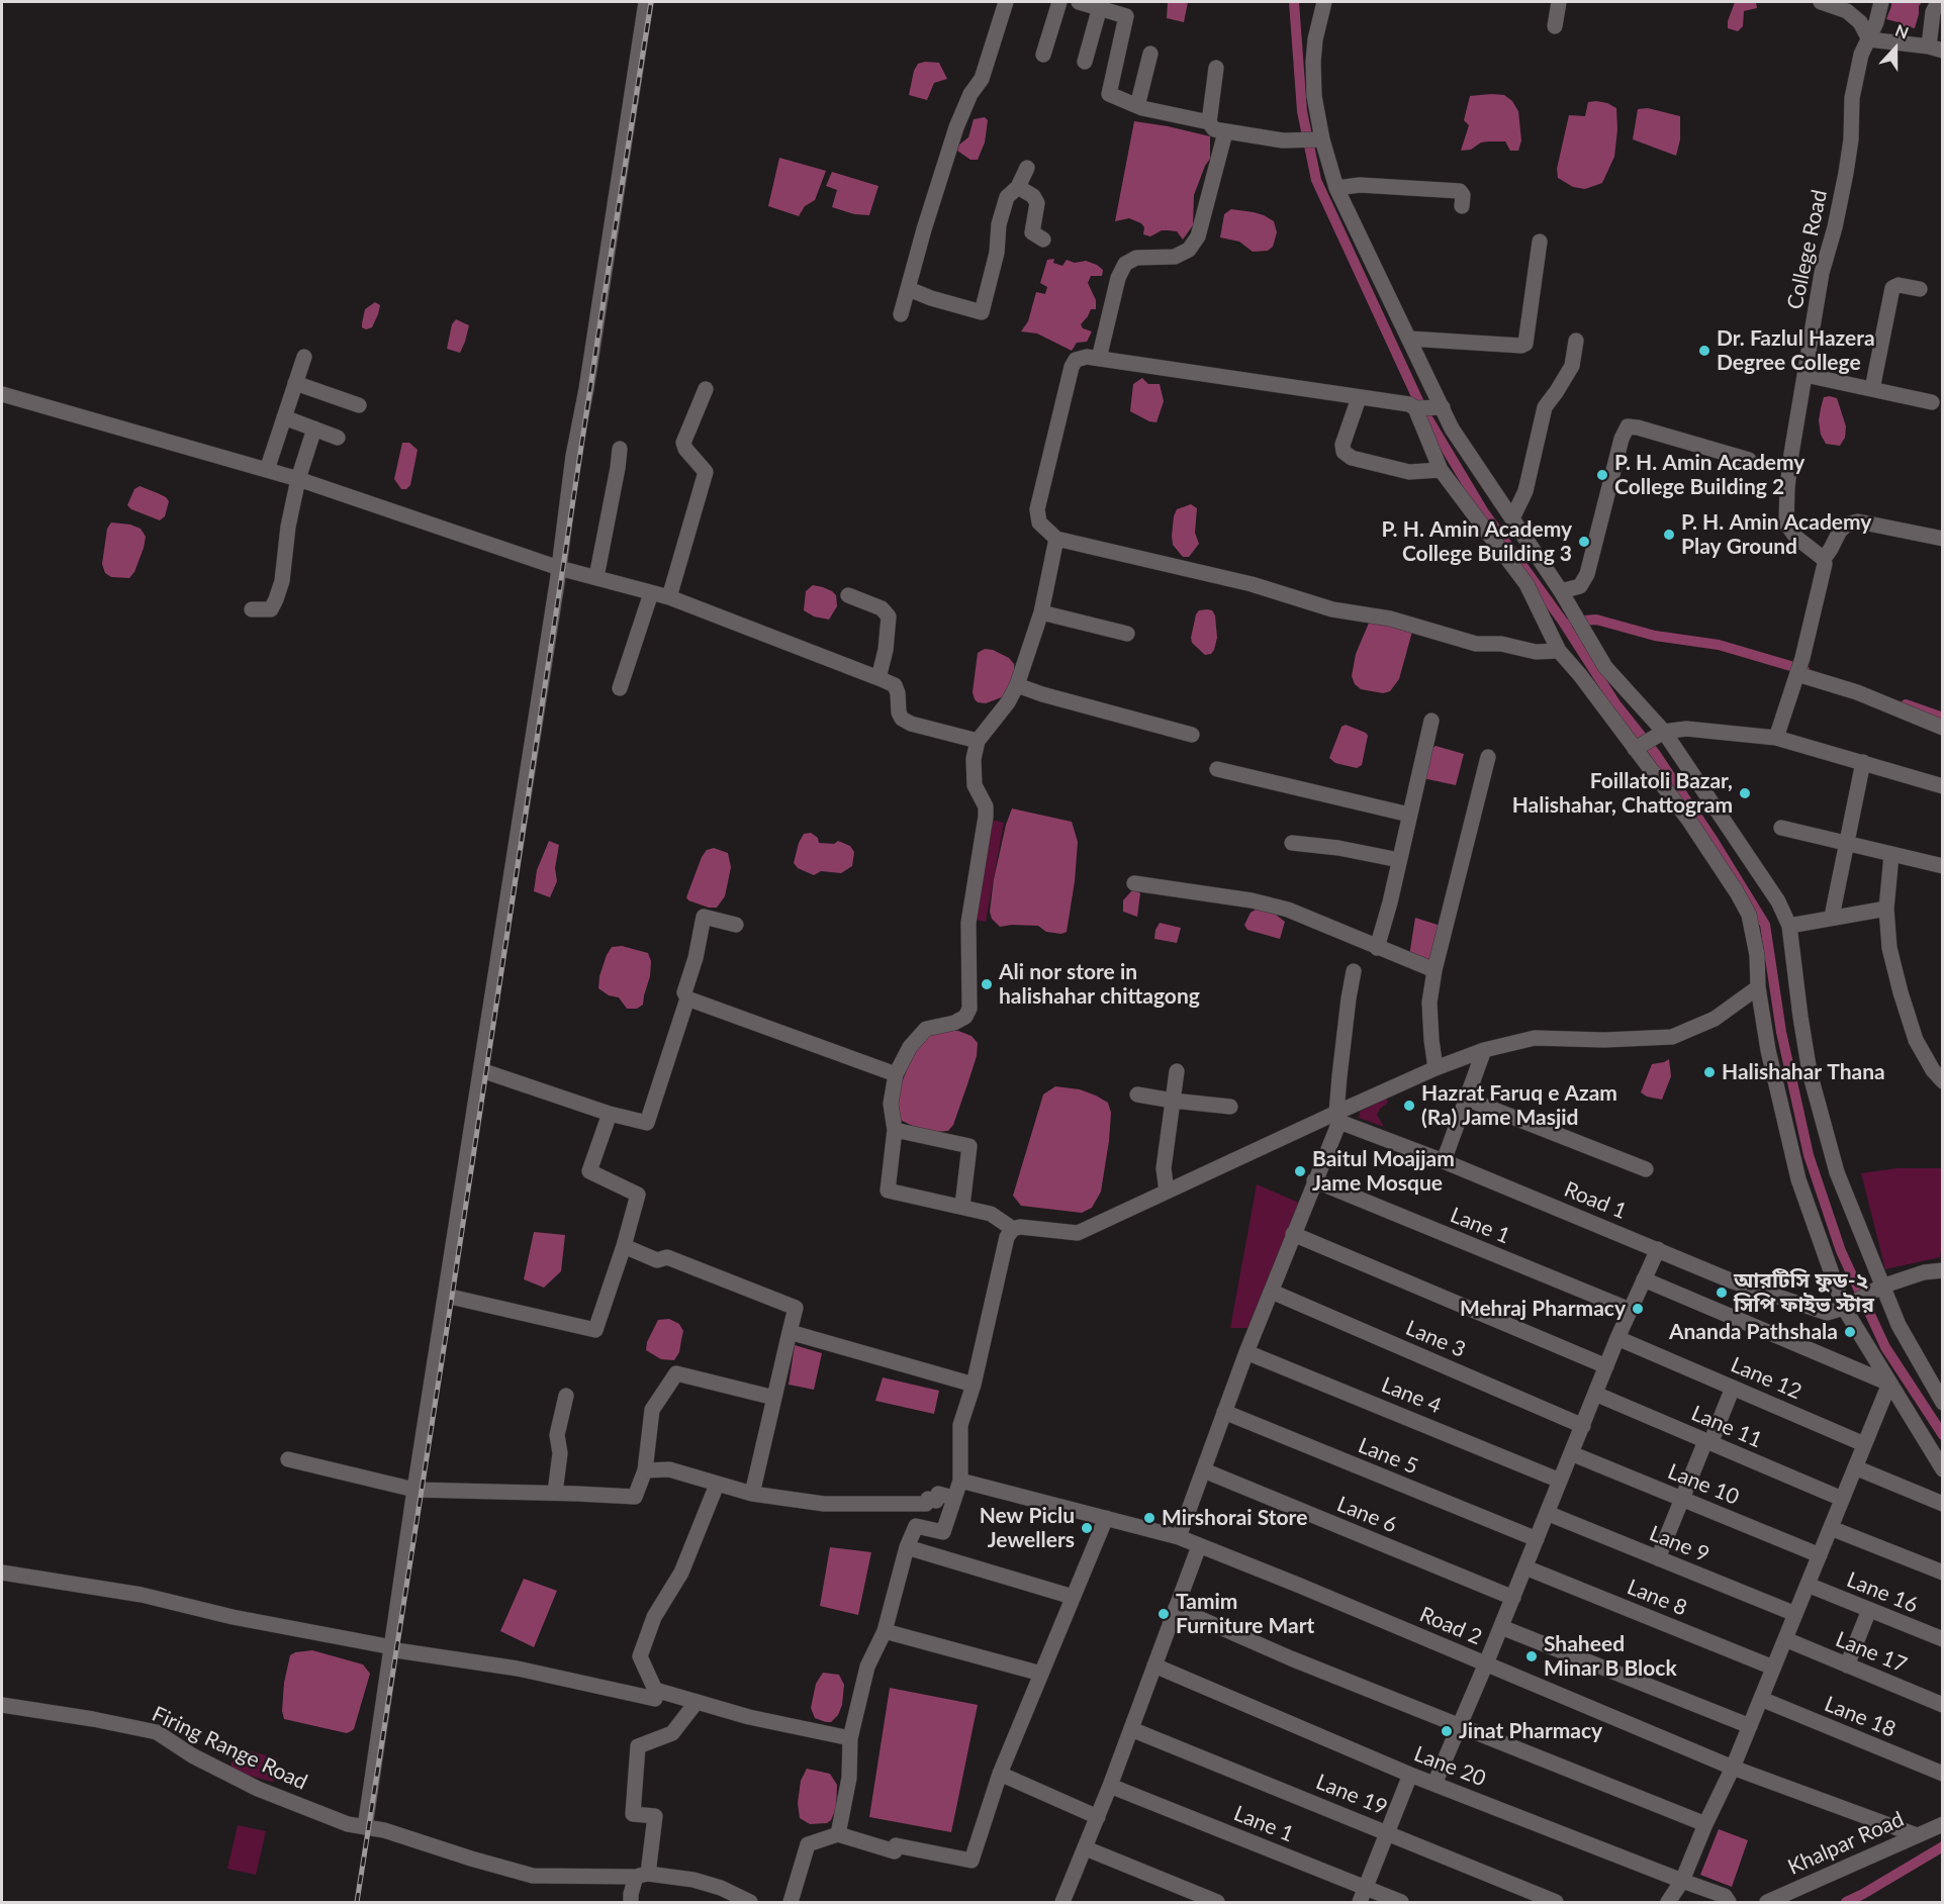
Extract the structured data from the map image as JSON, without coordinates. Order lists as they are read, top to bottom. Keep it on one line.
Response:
{"streets":{"street":["College Road","Road 1","Lane 1","Lane 3","Lane 12","Lane 4","Lane 11","Lane 5","Lane 10","Lane 6","Lane 9","Lane 16","Lane 8","Road 2","Lane 17","Lane 18","Firing Range Road","Lane 20","Lane 19","Khalpar Road"]},"crossings":[["Road 2","Khalpar Road"]],"places":["Dr. Fazlul Hazera Degree College","P. H. Amin Academy College Building 2","P. H. Amin Academy Play Ground","P. H. Amin Academy College Building 3","Foillatoli Bazar, Halishahar, Chattogram","Ali nor store in halishahar chittagong","Halishahar Thana","Hazrat Faruq e Azam (Ra) Jame Masjid","Baitul Moajjam Jame Mosque","আরটিসি ফুড-২ সিপি ফাইভ স্টার","Mehraj Pharmacy","Ananda Pathshala","Mirshorai Store","New Piclu Jewellers","Tamim Furniture Mart","Shaheed Minar B Block","Jinat Pharmacy"],"north":"top"}
